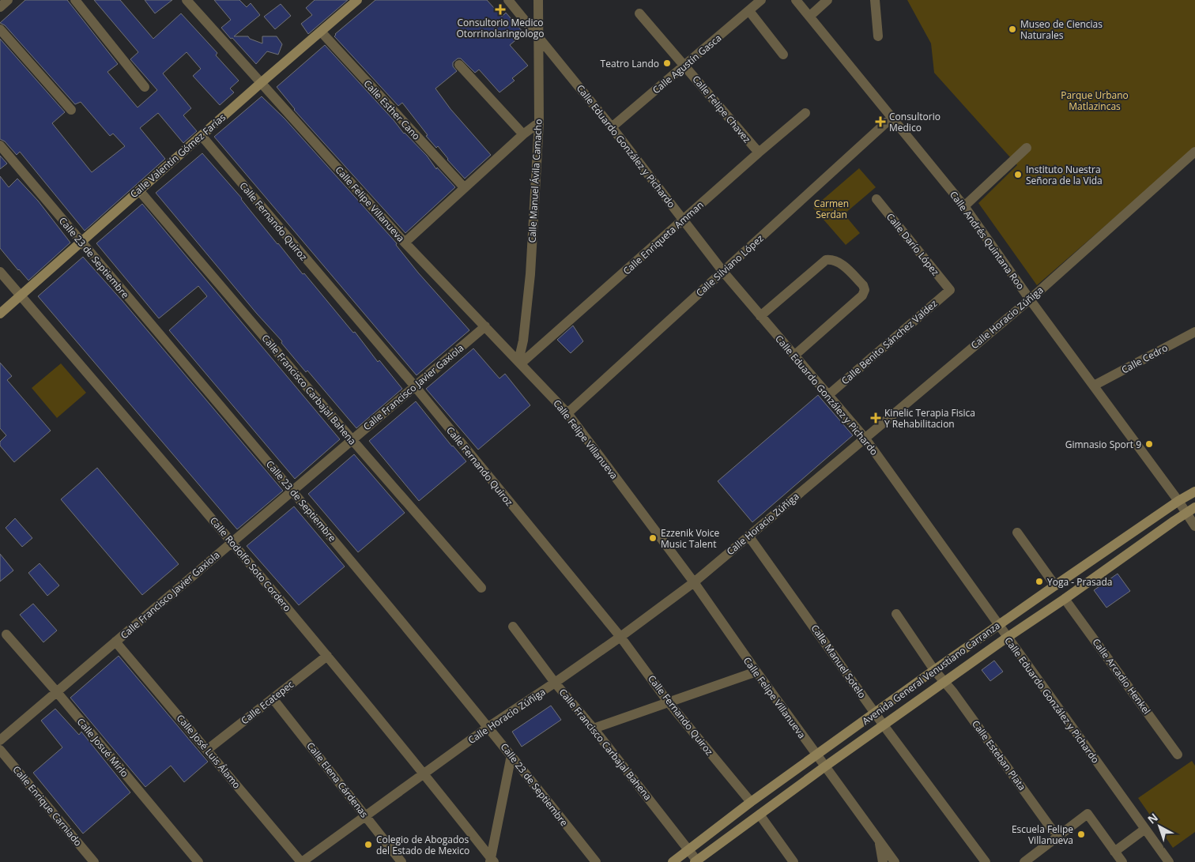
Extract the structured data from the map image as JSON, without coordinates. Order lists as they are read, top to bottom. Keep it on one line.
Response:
{"streets":{"main road":["Calle Valentín Gómez Farías","Avenida General Venustiano Carranza"],"street":["Calle Agustín Gasca","Calle Felipe Chavez","Calle Esther Cano","Calle Eduardo González y Pichardo","Calle Manuel Ávila Camacho","Calle Felipe Villanueva","Calle Fernando Quiroz","Calle Enriqueta Amman","Calle Andrés Quintana Roo","Calle Darío López","Calle 23 de Septiembre","Calle Silviano López","Calle Horacio Zúñiga","Calle Benito Sánchez Valdez","Calle Cedro","Calle Francisco Javier Gaxiola","Calle Francisco Carbajal Bahena","Calle Rodolfo Soto Cordero","Calle Manuel Sotelo","Calle Arcadio Henkel","Calle Ecatepec","Calle Josué Mirlo","Calle José Luis Álamo","Calle Esteban Plata","Calle Elena Cárdenas","Calle Enrique Carniado"]},"crossings":[["Calle Agustín Gasca","Calle Felipe Chavez"],["Calle Agustín Gasca","Calle Eduardo González y Pichardo"],["Calle Felipe Chavez","Calle Enriqueta Amman"],["Calle Esther Cano","Calle Valentín Gómez Farías"],["Calle Eduardo González y Pichardo","Calle Manuel Ávila Camacho"],["Calle Eduardo González y Pichardo","Calle Enriqueta Amman"],["Calle Eduardo González y Pichardo","Calle Silviano López"],["Calle Eduardo González y Pichardo","Calle Horacio Zúñiga"],["Calle Eduardo González y Pichardo","Calle Benito Sánchez Valdez"],["Calle Eduardo González y Pichardo","Avenida General Venustiano Carranza"],["Calle Valentín Gómez Farías","Calle Felipe Villanueva"],["Calle Valentín Gómez Farías","Calle Fernando Quiroz"],["Calle Valentín Gómez Farías","Calle 23 de Septiembre"],["Calle Valentín Gómez Farías","Calle Francisco Carbajal Bahena"],["Calle Valentín Gómez Farías","Calle Rodolfo Soto Cordero"],["Calle Manuel Ávila Camacho","Calle Felipe Villanueva"],["Calle Manuel Ávila Camacho","Calle Enriqueta Amman"],["Calle Felipe Villanueva","Calle Enriqueta Amman"],["Calle Felipe Villanueva","Calle Silviano López"],["Calle Felipe Villanueva","Calle Horacio Zúñiga"],["Calle Felipe Villanueva","Calle Francisco Javier Gaxiola"],["Calle Felipe Villanueva","Avenida General Venustiano Carranza"],["Calle Fernando Quiroz","Calle Horacio Zúñiga"],["Calle Fernando Quiroz","Calle Francisco Javier Gaxiola"],["Calle Fernando Quiroz","Avenida General Venustiano Carranza"],["Calle Andrés Quintana Roo","Calle Silviano López"],["Calle Andrés Quintana Roo","Calle Horacio Zúñiga"],["Calle Andrés Quintana Roo","Calle Cedro"],["Calle Andrés Quintana Roo","Avenida General Venustiano Carranza"],["Calle Darío López","Calle Benito Sánchez Valdez"],["Calle 23 de Septiembre","Calle Horacio Zúñiga"],["Calle 23 de Septiembre","Calle Francisco Javier Gaxiola"],["Calle Horacio Zúñiga","Calle Francisco Carbajal Bahena"],["Calle Horacio Zúñiga","Calle Rodolfo Soto Cordero"],["Calle Horacio Zúñiga","Calle Manuel Sotelo"],["Calle Horacio Zúñiga","Calle José Luis Álamo"],["Calle Horacio Zúñiga","Calle Elena Cárdenas"],["Calle Francisco Javier Gaxiola","Calle Francisco Carbajal Bahena"],["Calle Francisco Javier Gaxiola","Calle Rodolfo Soto Cordero"],["Calle Francisco Javier Gaxiola","Calle Josué Mirlo"],["Calle Francisco Javier Gaxiola","Calle José Luis Álamo"],["Calle Francisco Carbajal Bahena","Avenida General Venustiano Carranza"],["Calle Rodolfo Soto Cordero","Calle Ecatepec"],["Calle Manuel Sotelo","Avenida General Venustiano Carranza"],["Avenida General Venustiano Carranza","Calle Arcadio Henkel"],["Avenida General Venustiano Carranza","Calle Esteban Plata"],["Calle Ecatepec","Calle José Luis Álamo"],["Calle Ecatepec","Calle Elena Cárdenas"]],"parks":["Parque Urbano Matlazincas","Carmen Serdan"],"places":{"health":["Consultorio Medico Otorrinolaringologo","Consultorio Medico","Kinelic Terapia Fisica Y Rehabilitacion"],"other":["Museo de Ciencias Naturales","Teatro Lando","Instituto Nuestra Señora de la Vida","Gimnasio Sport 9","Ezzenik Voice Music Talent","Yoga - Prasada","Escuela Felipe Villanueva","Colegio de Abogados del Estado de Mexico"]},"north":"top left"}
